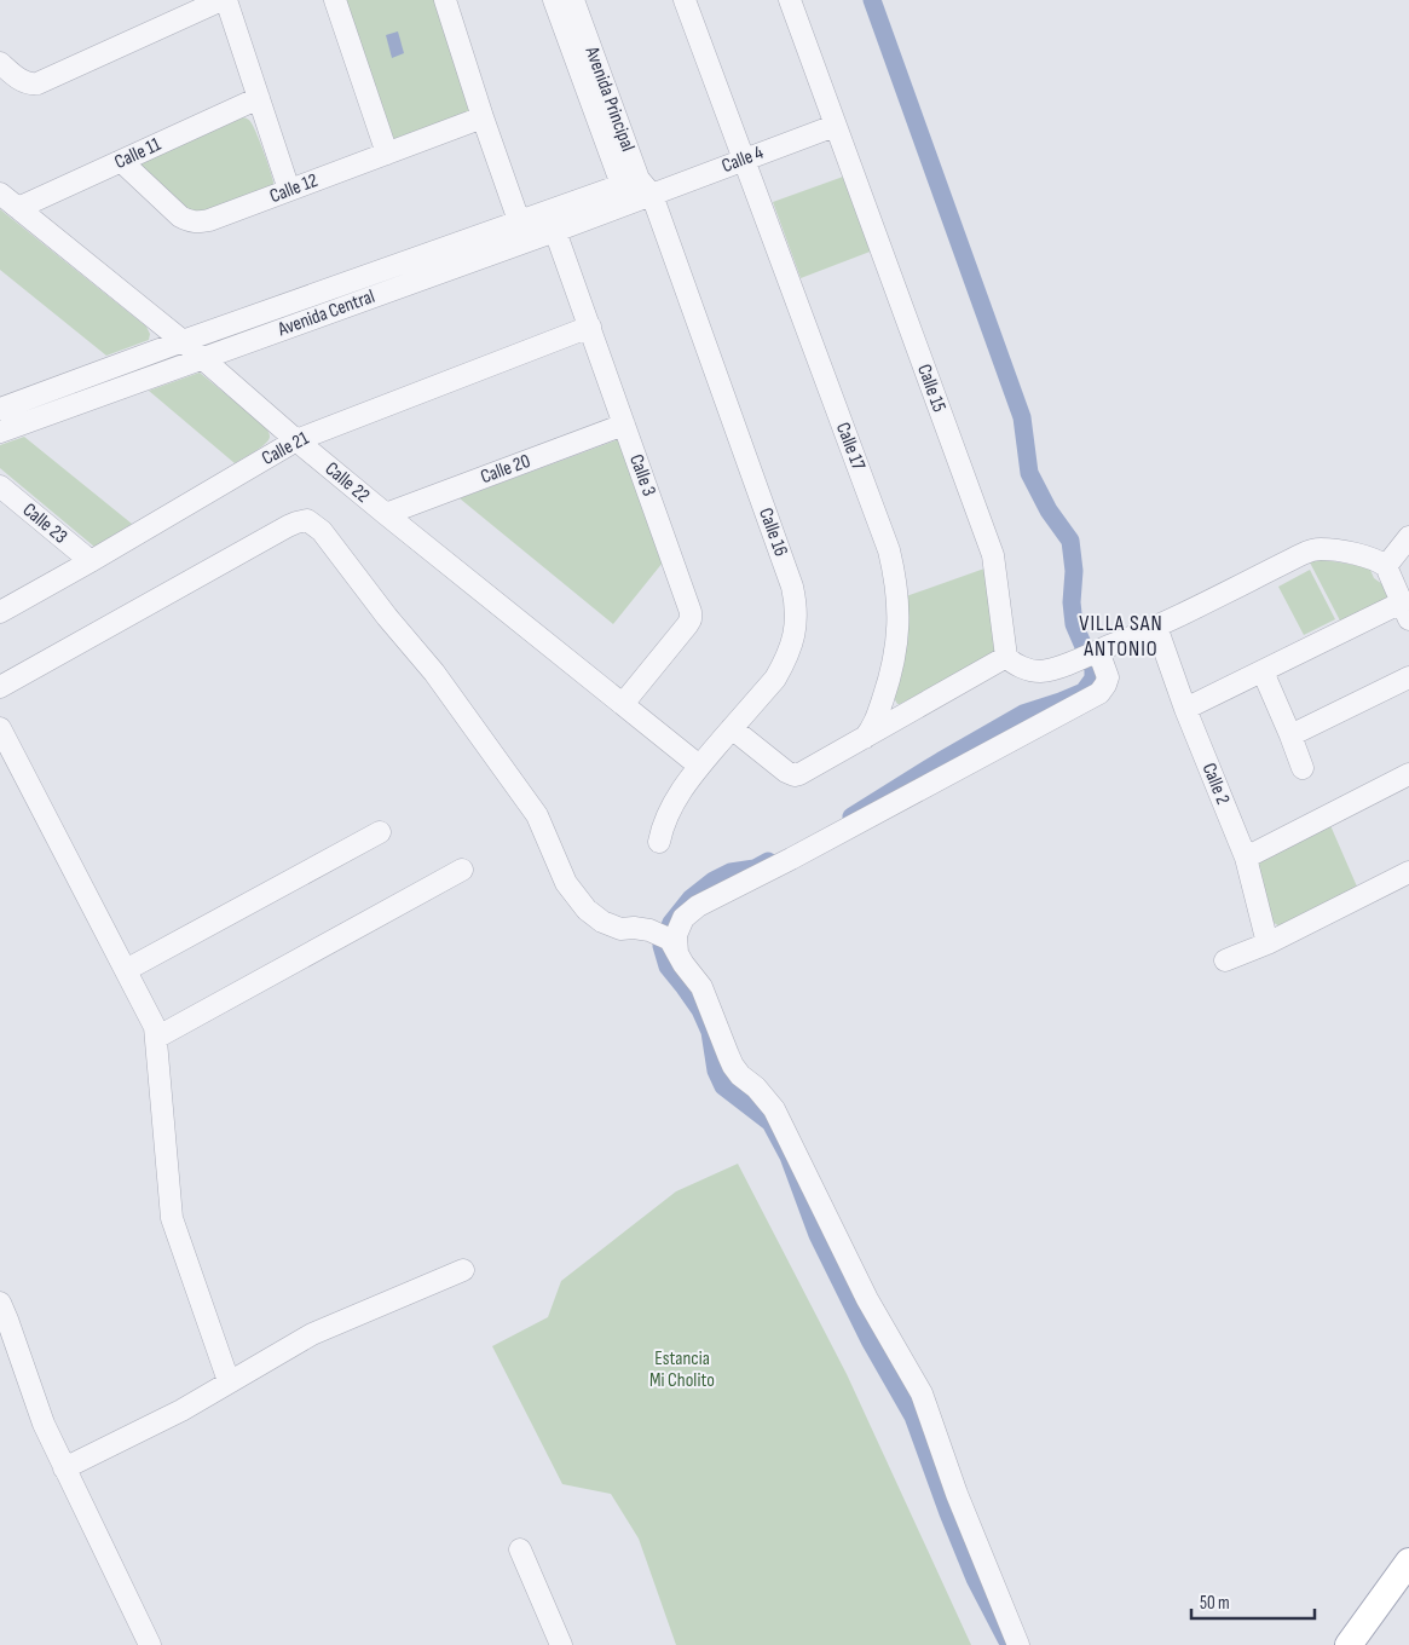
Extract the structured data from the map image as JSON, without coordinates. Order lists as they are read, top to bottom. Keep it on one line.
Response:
{"streets":{"street":["Avenida Principal","Calle 11","Calle 4","Calle 12","Avenida Central","Calle 15","Calle 17","Calle 21","Calle 20","Calle 3","Calle 22","Calle 23","Calle 16","Calle 2"]},"crossings":[["Avenida Principal","Calle 4"],["Avenida Principal","Avenida Central"],["Avenida Principal","Calle 16"],["Calle 11","Calle 12"],["Calle 11","Calle 22"],["Calle 4","Avenida Central"],["Calle 4","Calle 15"],["Calle 4","Calle 17"],["Calle 4","Calle 16"],["Avenida Central","Calle 3"],["Avenida Central","Calle 22"],["Avenida Central","Calle 16"],["Calle 21","Calle 3"],["Calle 21","Calle 22"],["Calle 21","Calle 23"],["Calle 20","Calle 3"],["Calle 20","Calle 22"],["Calle 3","Calle 22"],["Calle 22","Calle 16"]],"districts":["VILLA SAN ANTONIO"],"parks":["Estancia Mi Cholito"],"scale_bar":"50 m"}
